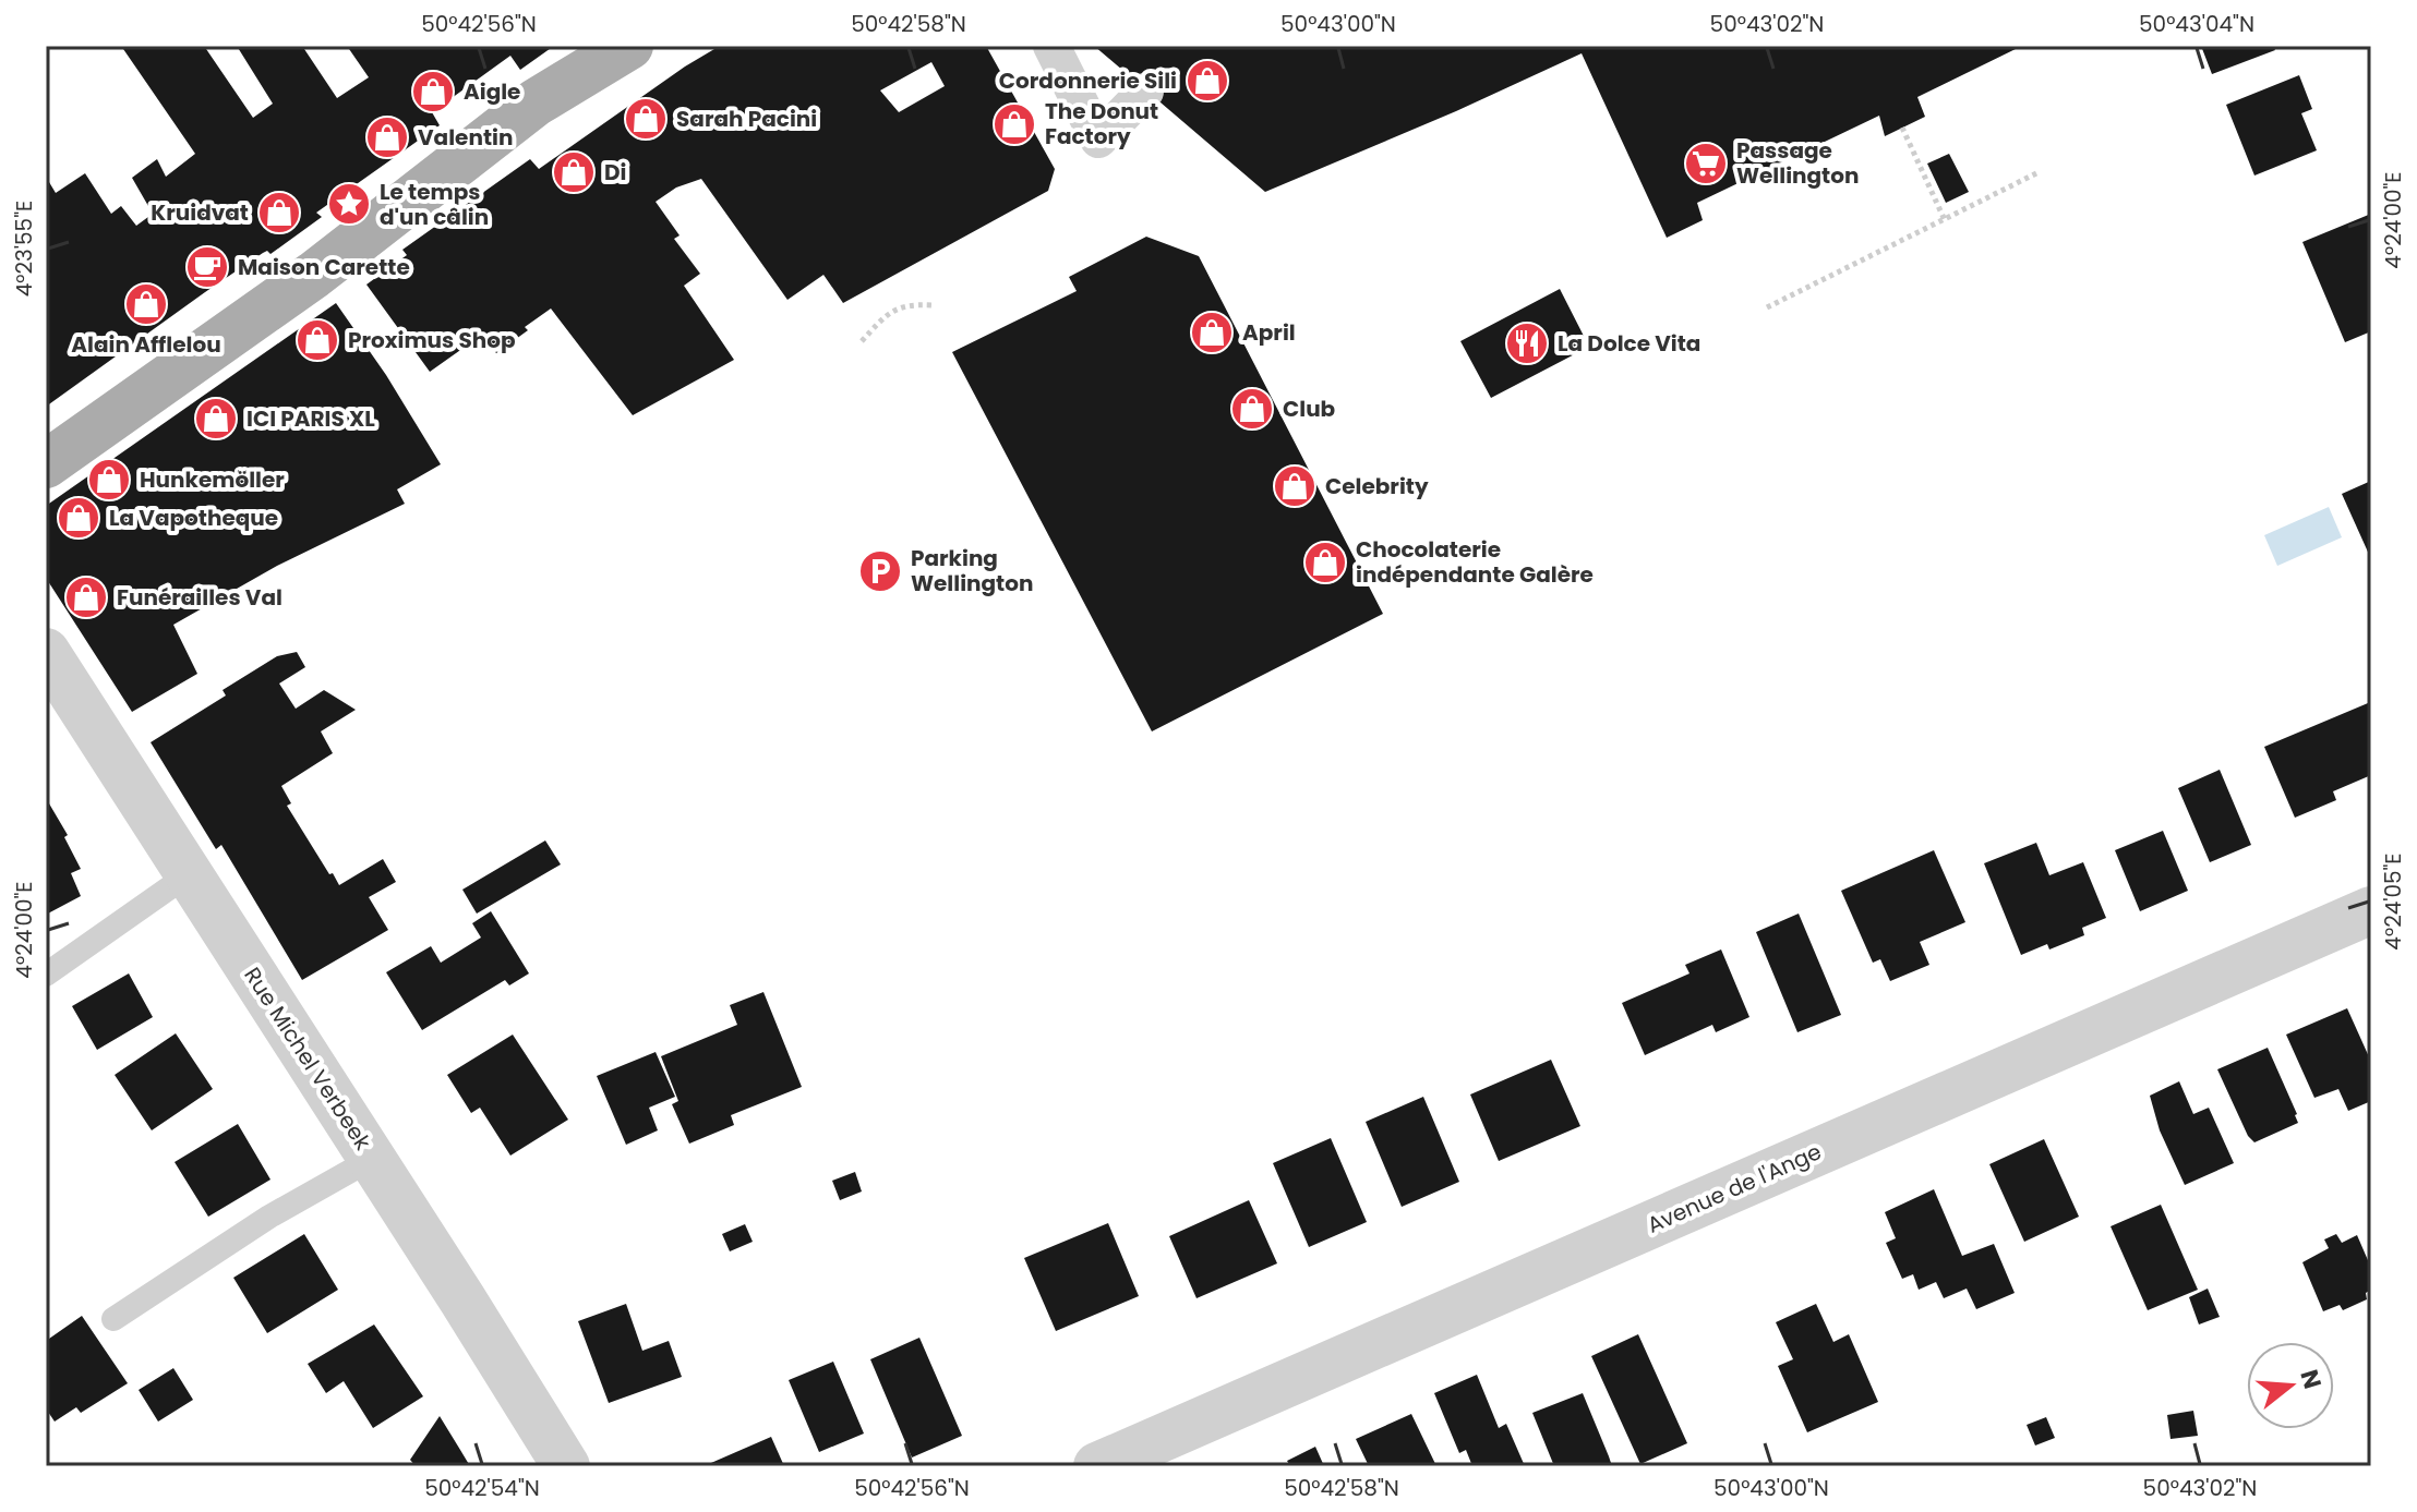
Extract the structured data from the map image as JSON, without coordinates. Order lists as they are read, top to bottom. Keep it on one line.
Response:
{"streets":{"street":["Rue Michel Verbeek","Avenue de l'Ange"]},"places":{"shop":["Cordonnerie Sili","Aigle","Sarah Pacini","The Donut Factory","Valentin","Di","Kruidvat","Alain Afflelou","April","Proximus Shop","Club","ICI PARIS XL","Hunkemöller","Celebrity","La Vapotheque","Chocolaterie indépendante Galère","Funérailles Val"],"supermarket":["Passage Wellington"],"place":["Le temps d'un câlin"],"cafe":["Maison Carette"],"restaurant":["La Dolce Vita"],"parking":["Parking Wellington"]},"north":"right","coordinates":["50°42'56\"N","50°42'58\"N","50°43'00\"N","50°43'02\"N","50°43'04\"N","4°24'00\"E","4°23'55\"E","4°24'05\"E","50°42'54\"N"]}
